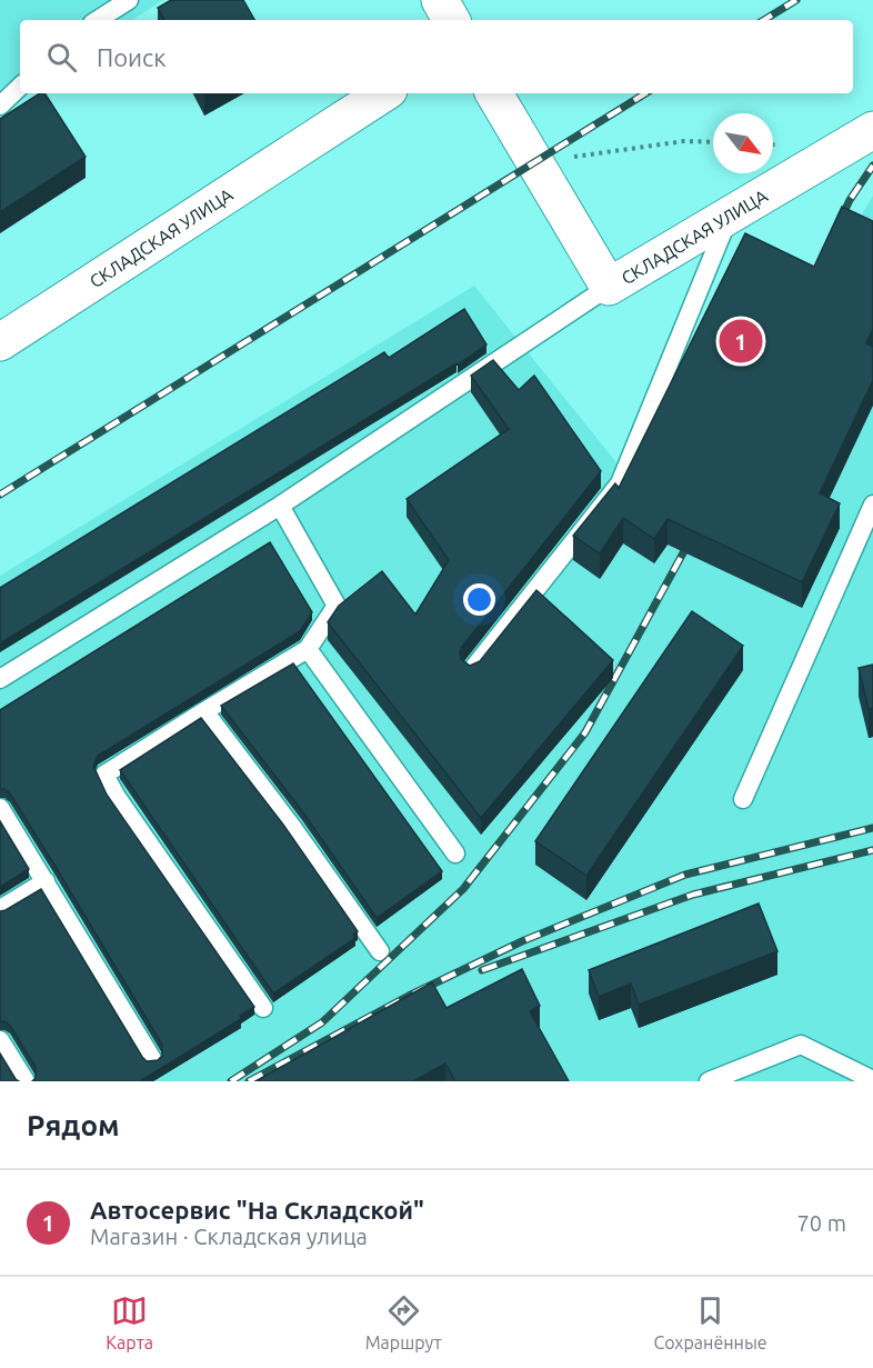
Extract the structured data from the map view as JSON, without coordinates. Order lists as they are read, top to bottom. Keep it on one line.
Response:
{"streets":{"street":["СКЛАДСКАЯ УЛИЦА"]},"north":"bottom right","page":{"search":"Поиск","pins":"1","heading":"Рядом","list":[{"mark":"1","name":"Автосервис \"На Складской\"","note":"Магазин · Складская улица","value":"70 m"}],"nav":["Карта","Маршрут","Сохранённые"]}}
